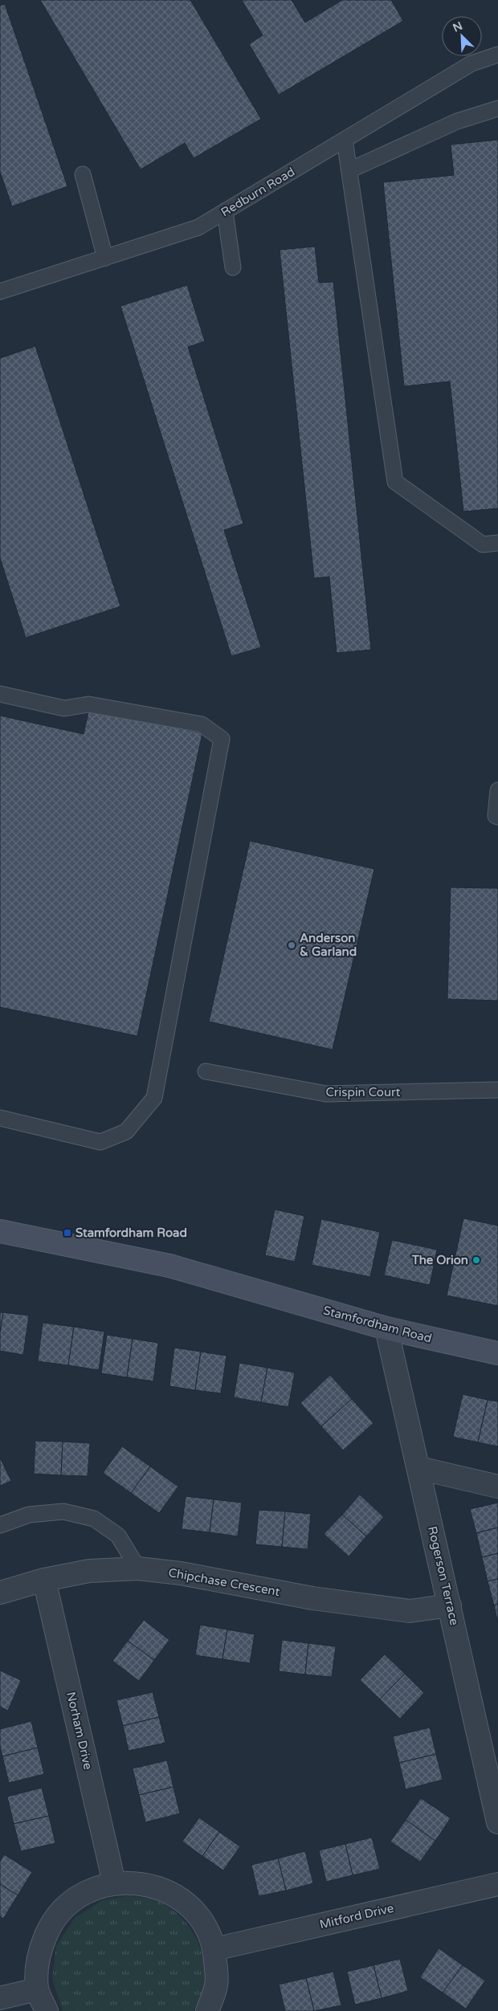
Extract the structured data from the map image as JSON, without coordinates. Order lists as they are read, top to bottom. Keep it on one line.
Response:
{"streets":{"main road":["Stamfordham Road"],"street":["Rogerson Terrace","Chipchase Crescent","Norham Drive","Mitford Drive"],"lane":["Redburn Road","Crispin Court"]},"crossings":[["Stamfordham Road","Rogerson Terrace"],["Rogerson Terrace","Chipchase Crescent"],["Chipchase Crescent","Norham Drive"]],"places":{"other":["Anderson & Garland","The Orion"],"transit":["Stamfordham Road"]},"north":"top left"}
